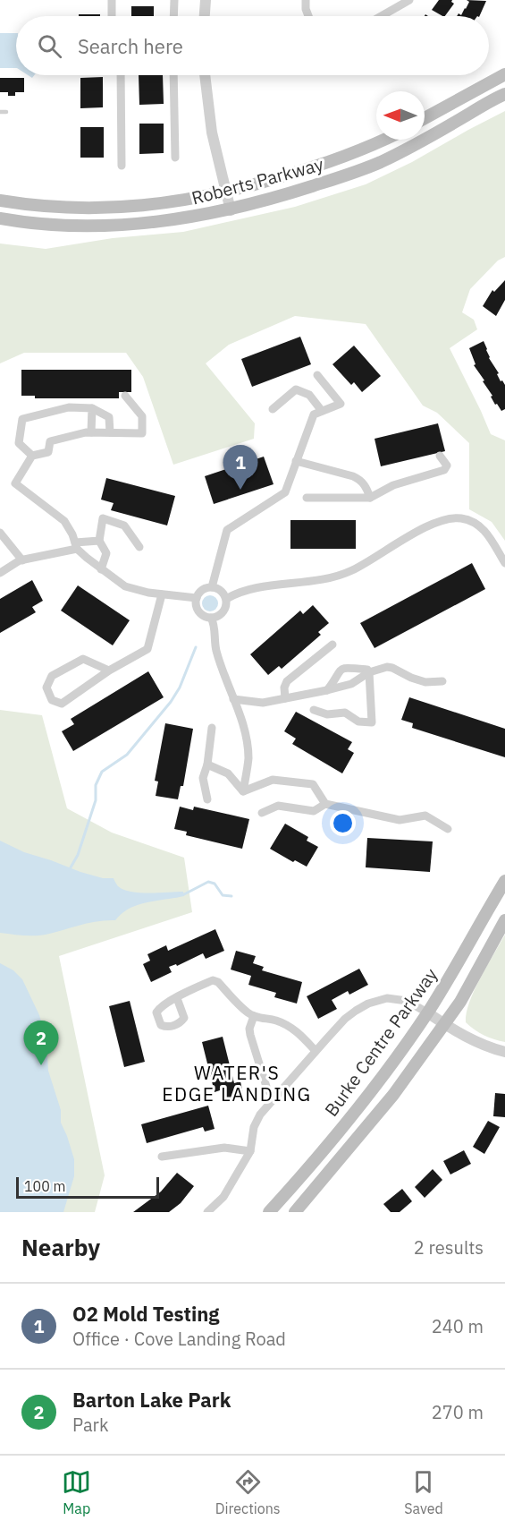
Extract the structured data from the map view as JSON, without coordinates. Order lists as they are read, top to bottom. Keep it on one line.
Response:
{"streets":{"main road":["Roberts Parkway","Burke Centre Parkway"]},"districts":["WATER'S EDGE LANDING"],"scale_bar":"100 m","north":"left","page":{"search":"Search here","pins":["1","2"],"scale":"100 m","heading":["Nearby","2 results"],"list":[{"mark":"1","name":"O2 Mold Testing","note":"Office · Cove Landing Road","value":"240 m"},{"mark":"2","name":"Barton Lake Park","note":"Park","value":"270 m"}],"nav":["Map","Directions","Saved"]}}
